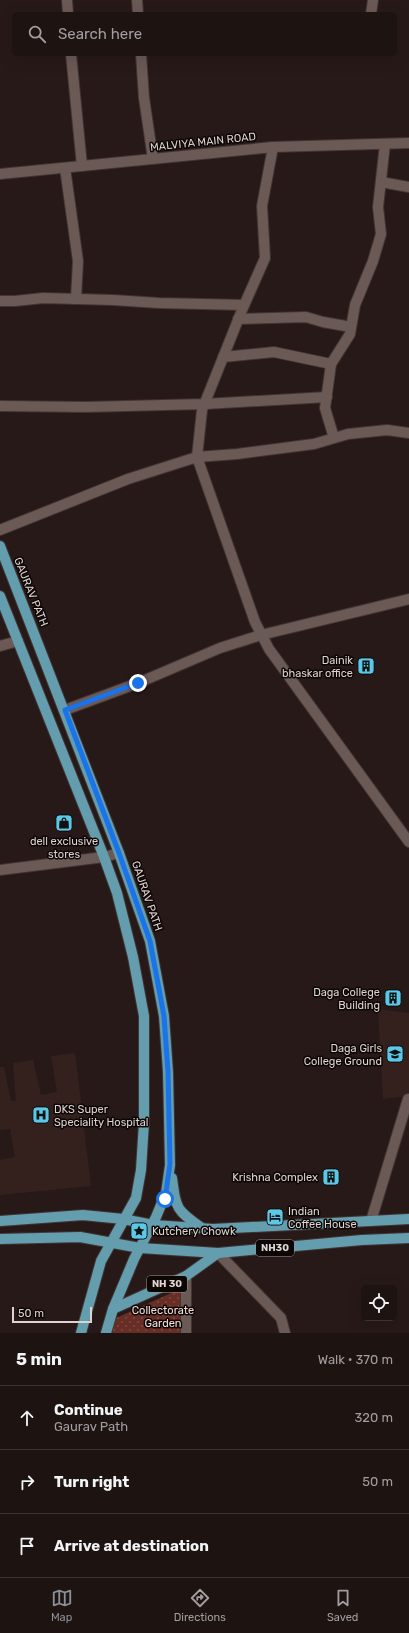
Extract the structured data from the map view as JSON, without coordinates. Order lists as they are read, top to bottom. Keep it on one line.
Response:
{"streets":{"main road":["GAURAV PATH","NH30","NH 30"],"street":["MALVIYA MAIN ROAD"]},"crossings":[["GAURAV PATH","NH30"],["GAURAV PATH","NH 30"],["NH30","NH 30"]],"parks":["Collectorate Garden"],"places":{"building":["Dainik bhaskar office","Daga College Building","Krishna Complex"],"shop":["dell exclusive stores"],"school or university":["Daga Girls College Ground"],"hospital":["DKS Super Speciality Hospital"],"hotel":["Indian Coffee House"],"place":["Kutchery Chowk"]},"scale_bar":"50 m","page":{"search":"Search here","scale":"50 m","heading":["5 min","Walk · 370 m"],"list":[["Continue","Gaurav Path","320 m"],["Turn right","50 m"],"Arrive at destination"],"nav":["Map","Directions","Saved"]}}
